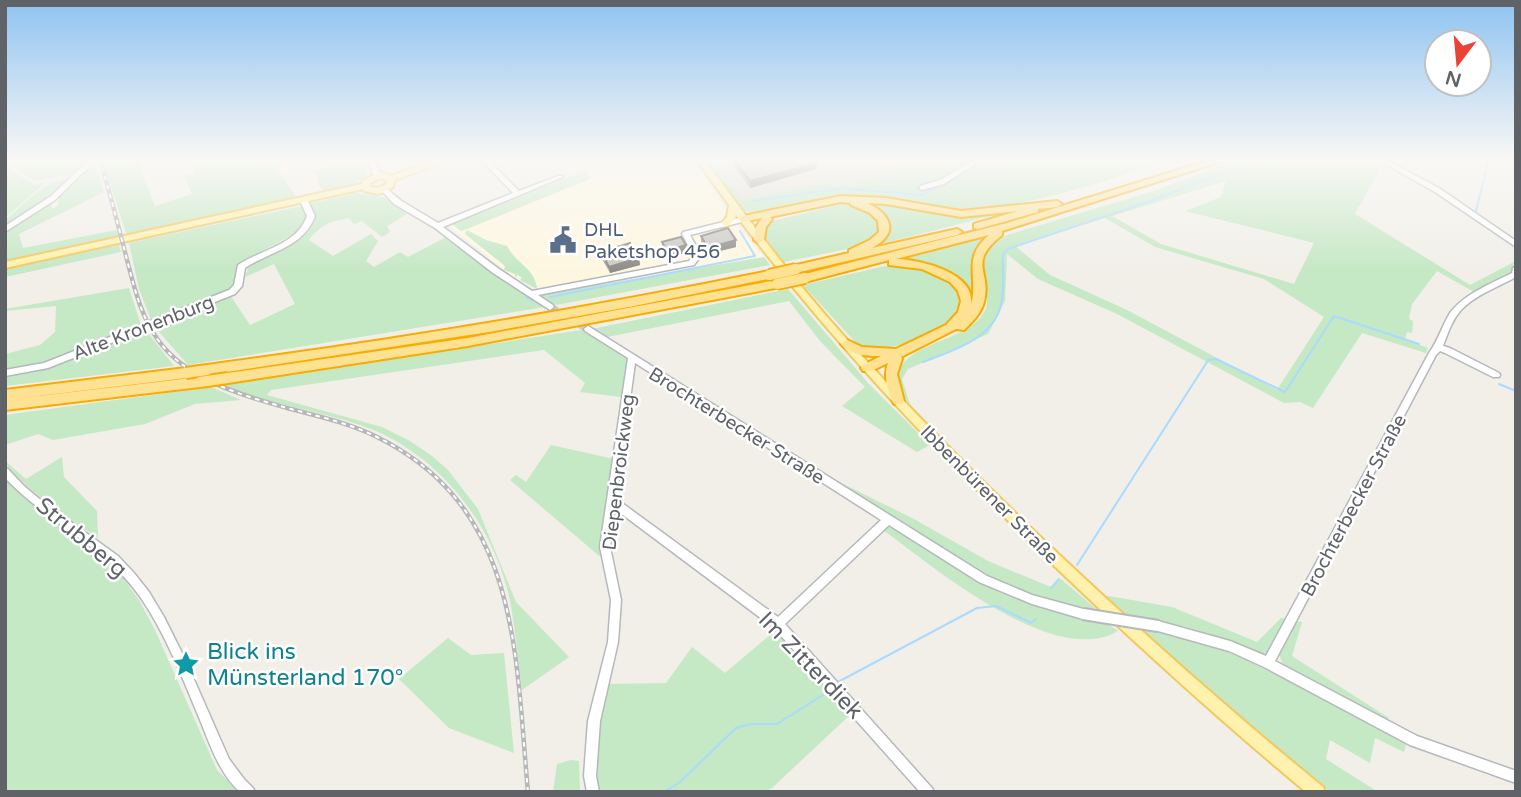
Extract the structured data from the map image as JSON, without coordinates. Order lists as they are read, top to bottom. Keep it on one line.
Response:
{"streets":{"main road":["Ibbenbürener Straße"],"street":["Alte Kronenburg","Brochterbecker Straße","Diepenbroickweg","Strubberg","Im Zitterdiek"]},"crossings":[["Brochterbecker Straße","Diepenbroickweg"],["Diepenbroickweg","Im Zitterdiek"]],"places":{"public building":["DHL Paketshop 456"],"place":["Blick ins Münsterland 170°"]},"north":"bottom"}
